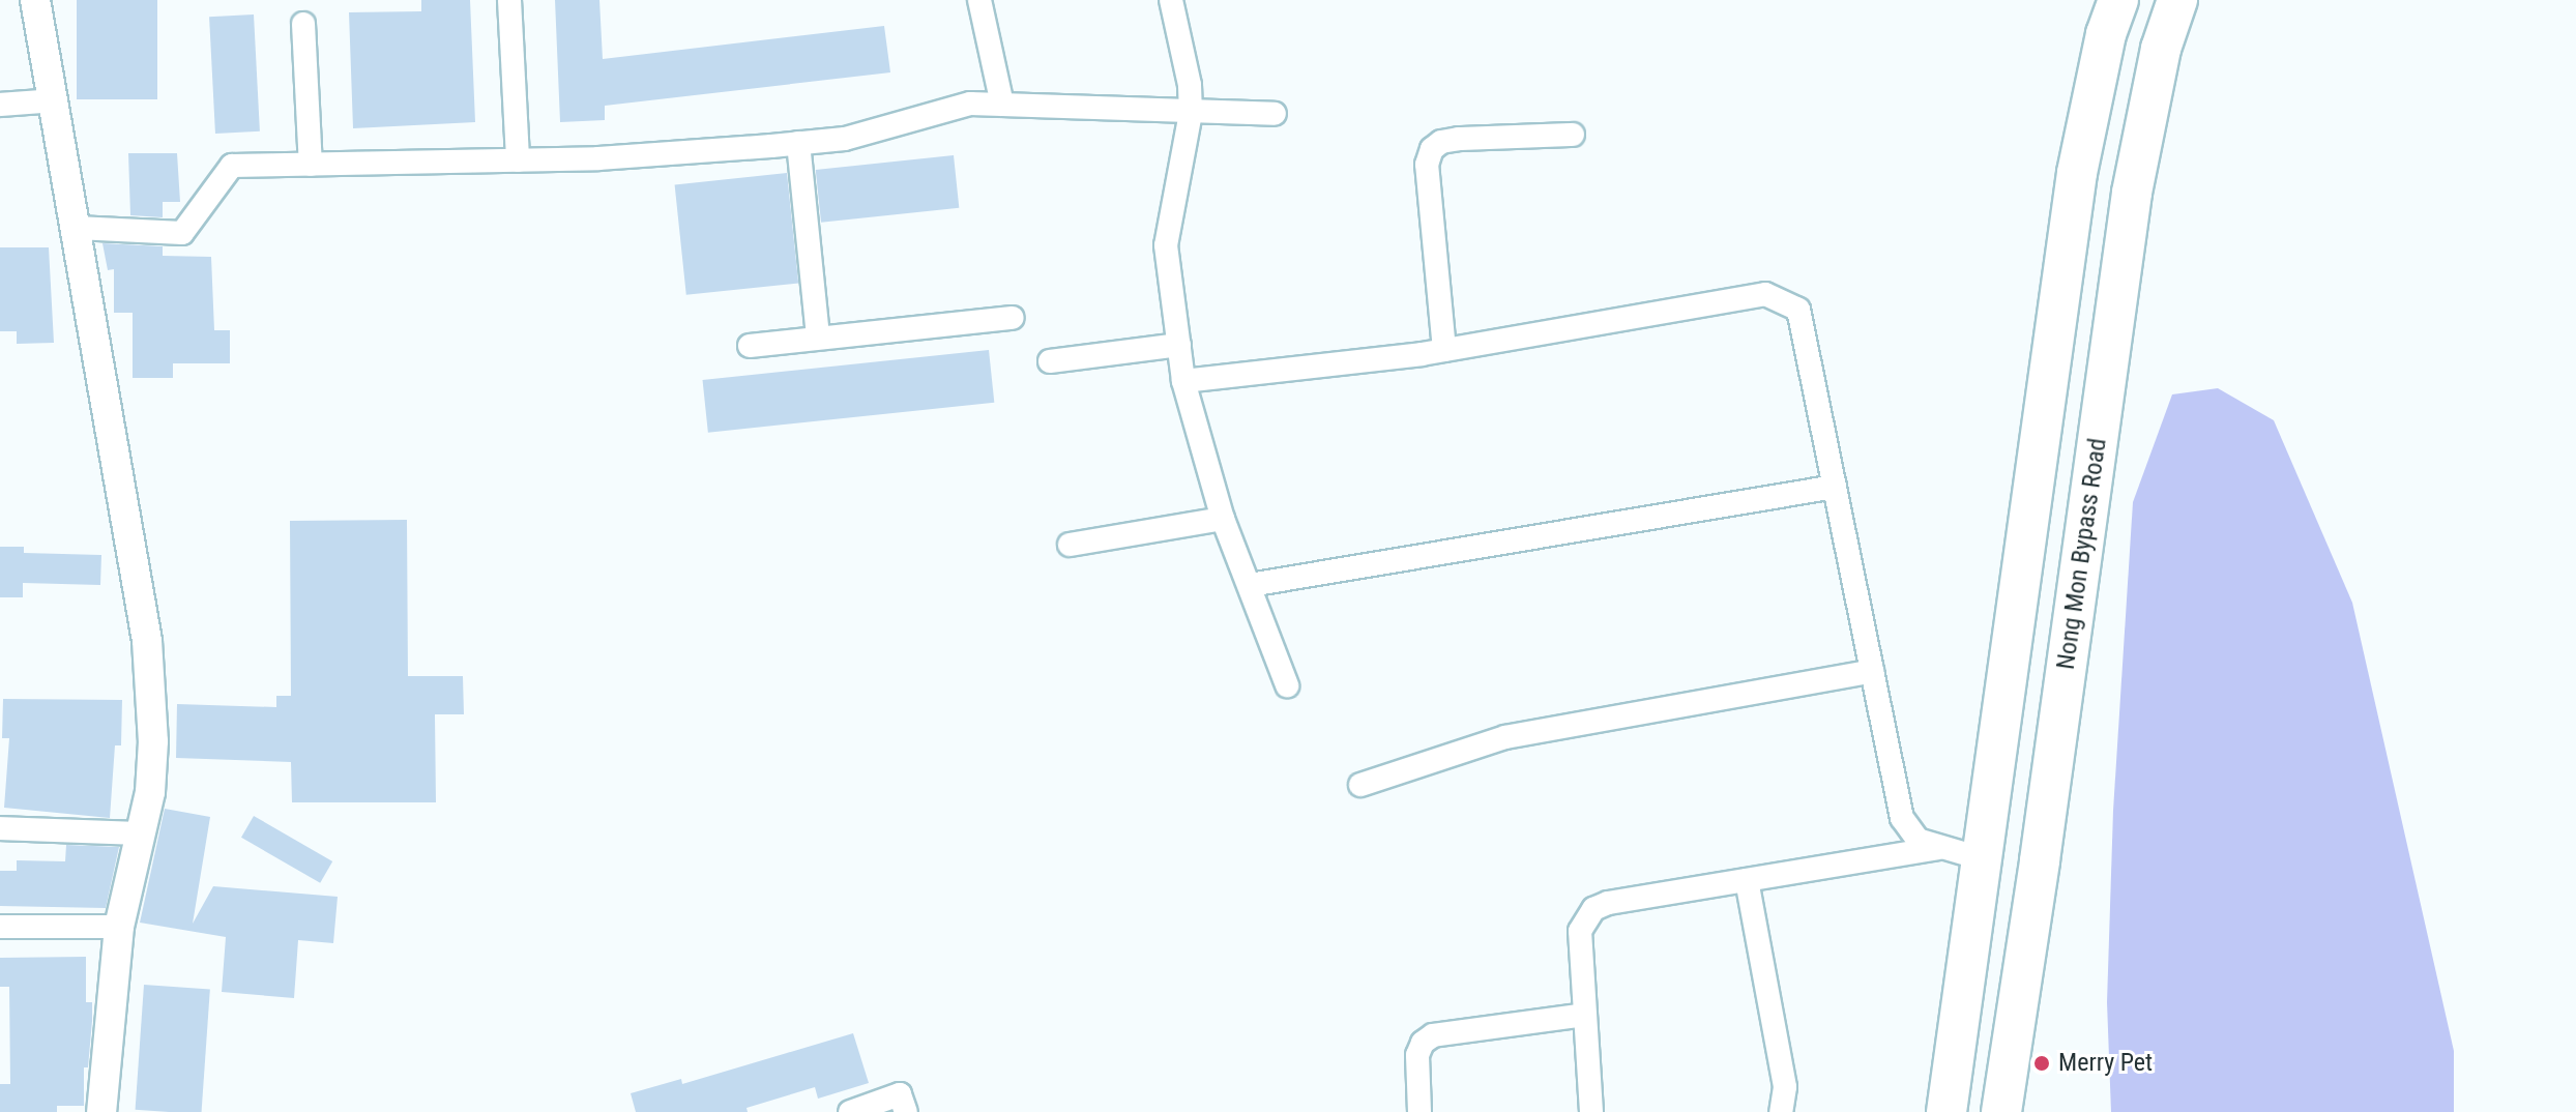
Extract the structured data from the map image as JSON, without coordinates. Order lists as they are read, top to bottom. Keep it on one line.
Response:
{"streets":{"highway":["Nong Mon Bypass Road"]},"places":["Merry Pet"]}
